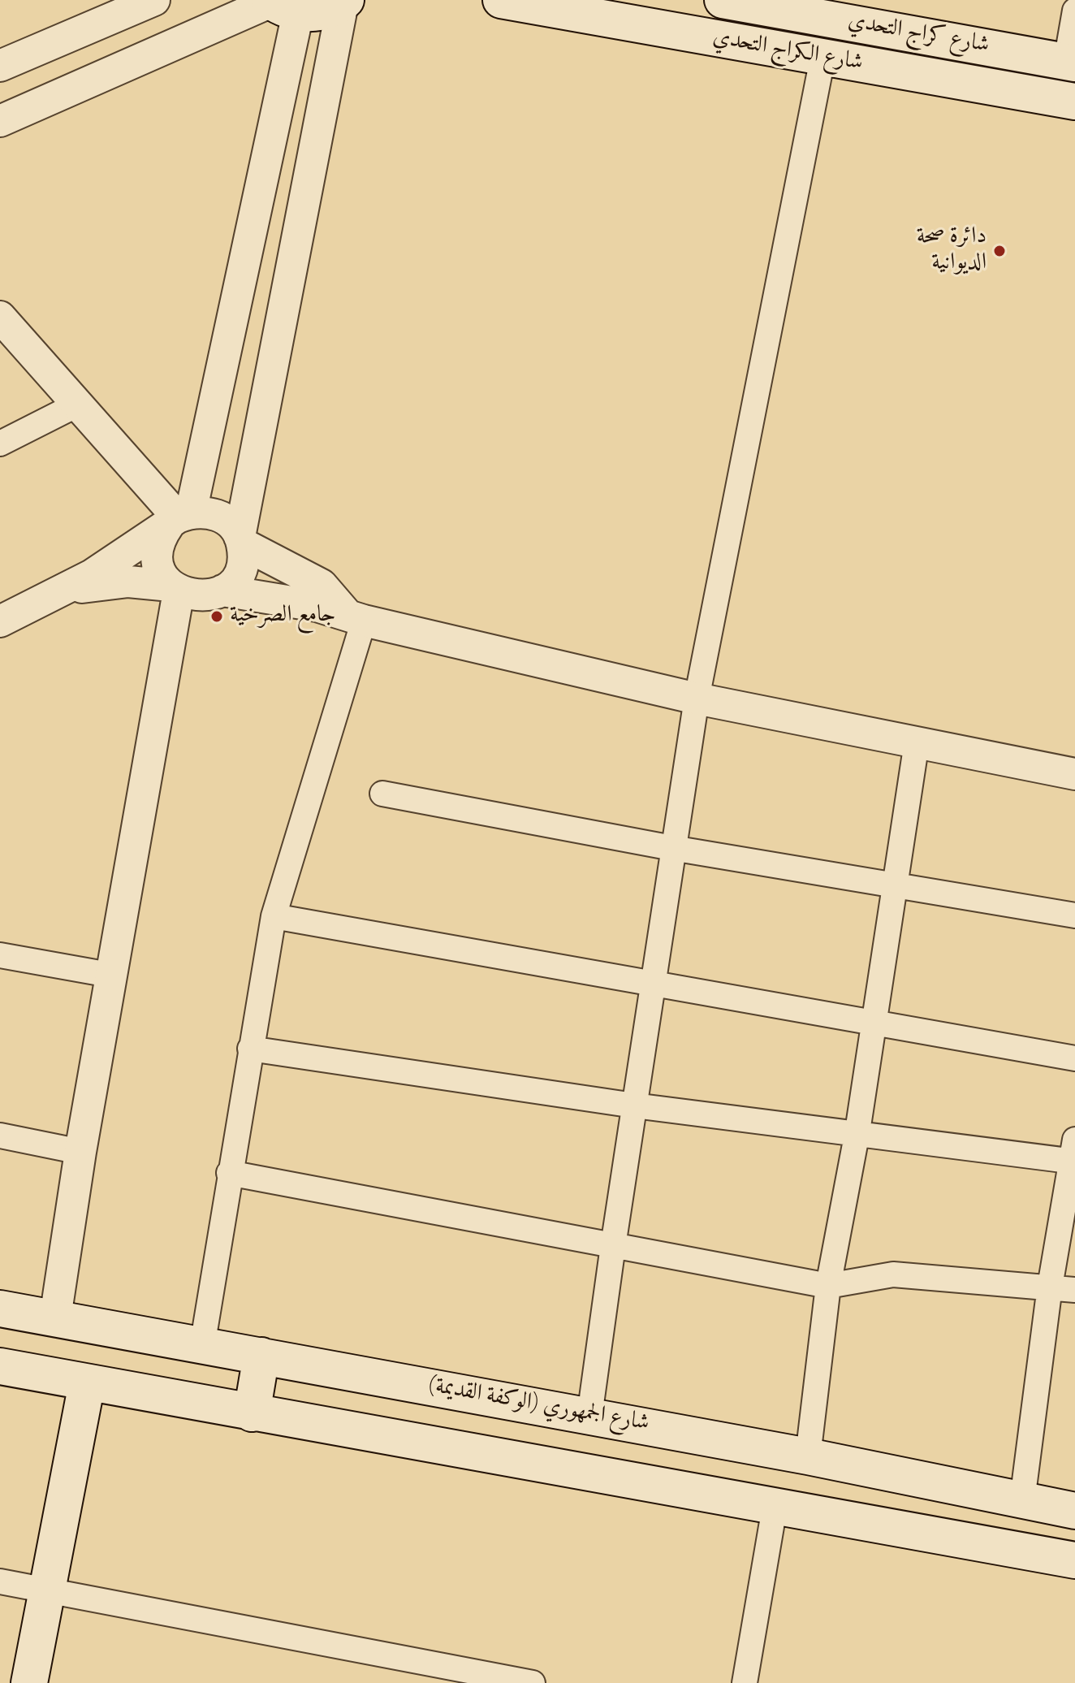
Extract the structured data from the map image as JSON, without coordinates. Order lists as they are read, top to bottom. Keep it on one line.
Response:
{"streets":{"main road":["شارع كراج التحدي","شارع الكراج التحدي","شارع الجمهوري (الوكفة القديمة)"]},"places":["دائرة صحة الديوانية","جامع الصرخية"]}
